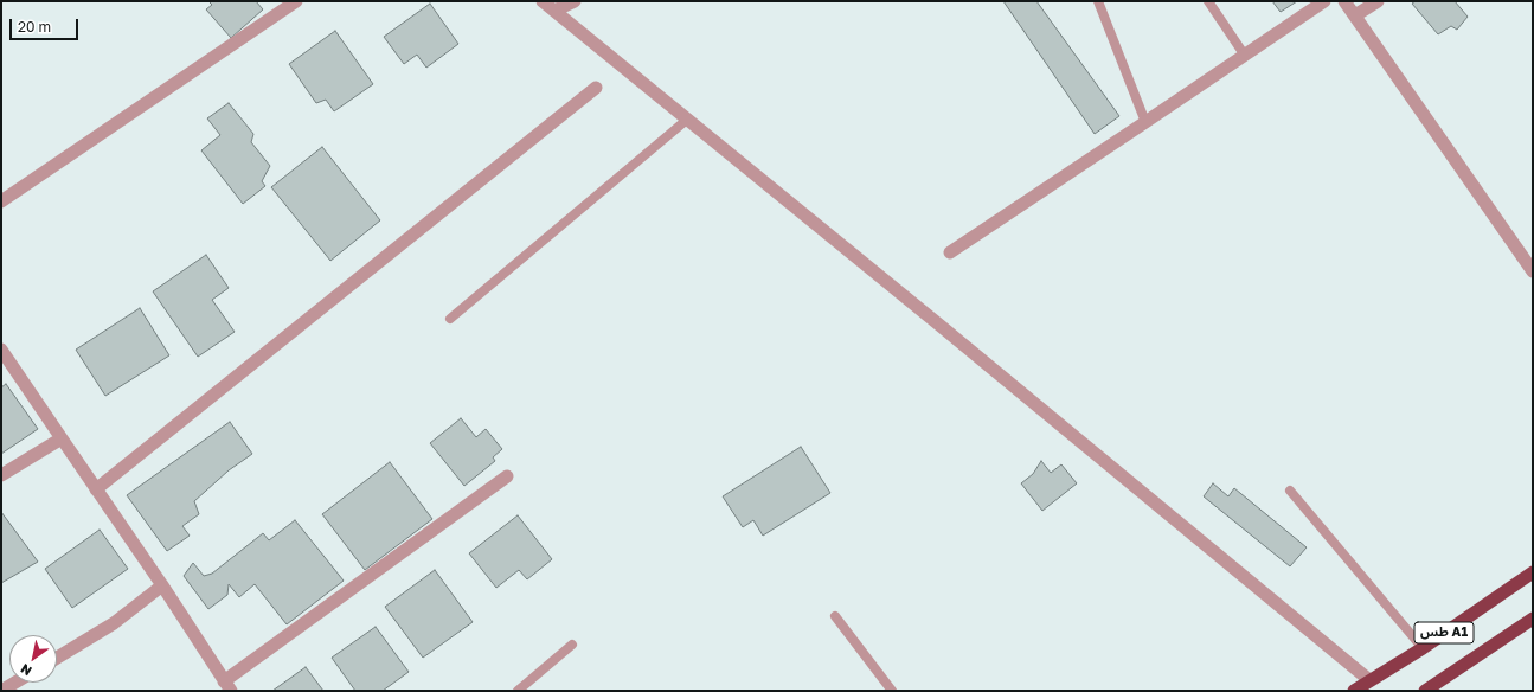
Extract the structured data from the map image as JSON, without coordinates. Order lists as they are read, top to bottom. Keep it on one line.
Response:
{"streets":{"highway":["طس A1"]},"scale_bar":"20 m","north":"bottom left"}
